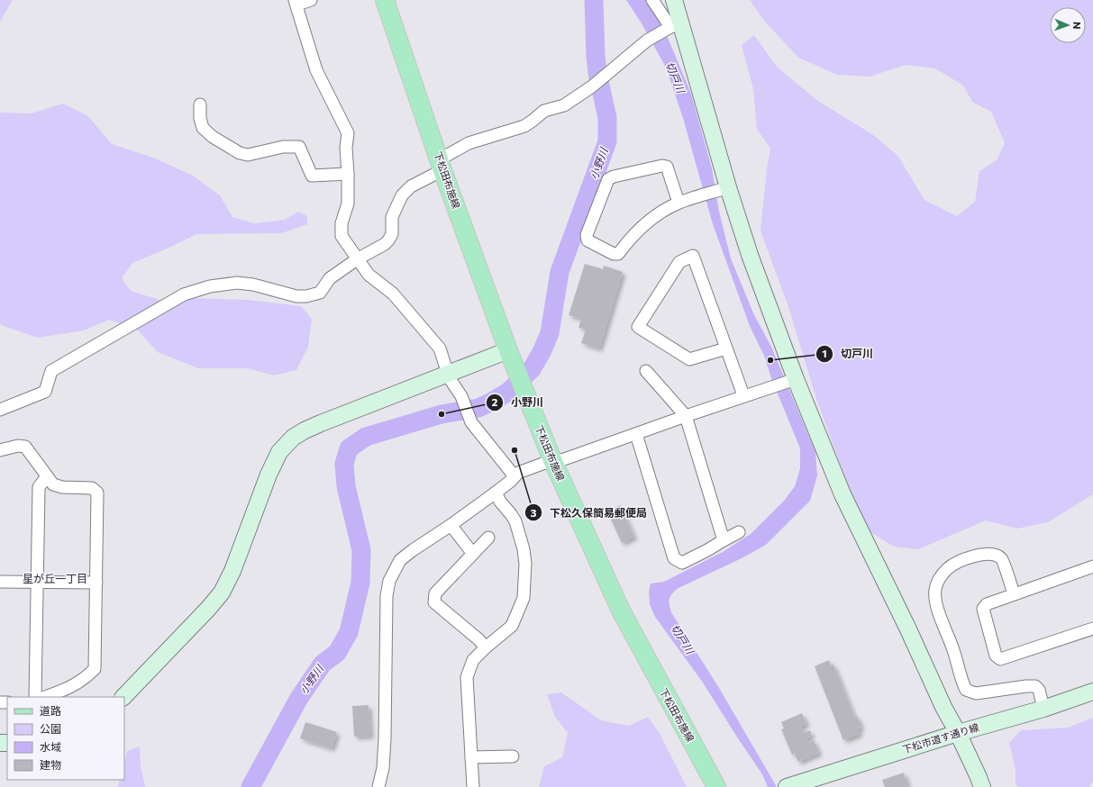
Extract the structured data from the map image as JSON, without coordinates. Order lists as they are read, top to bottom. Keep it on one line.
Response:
{"streets":{"main road":["下松田布施線"],"street":["下松市道す通り線"]},"districts":["星が丘一丁目"],"water":["切戸川","小野川"],"places":["切戸川","小野川","下松久保簡易郵便局"],"legend":["道路","公園","水域","建物"],"north":"right"}
